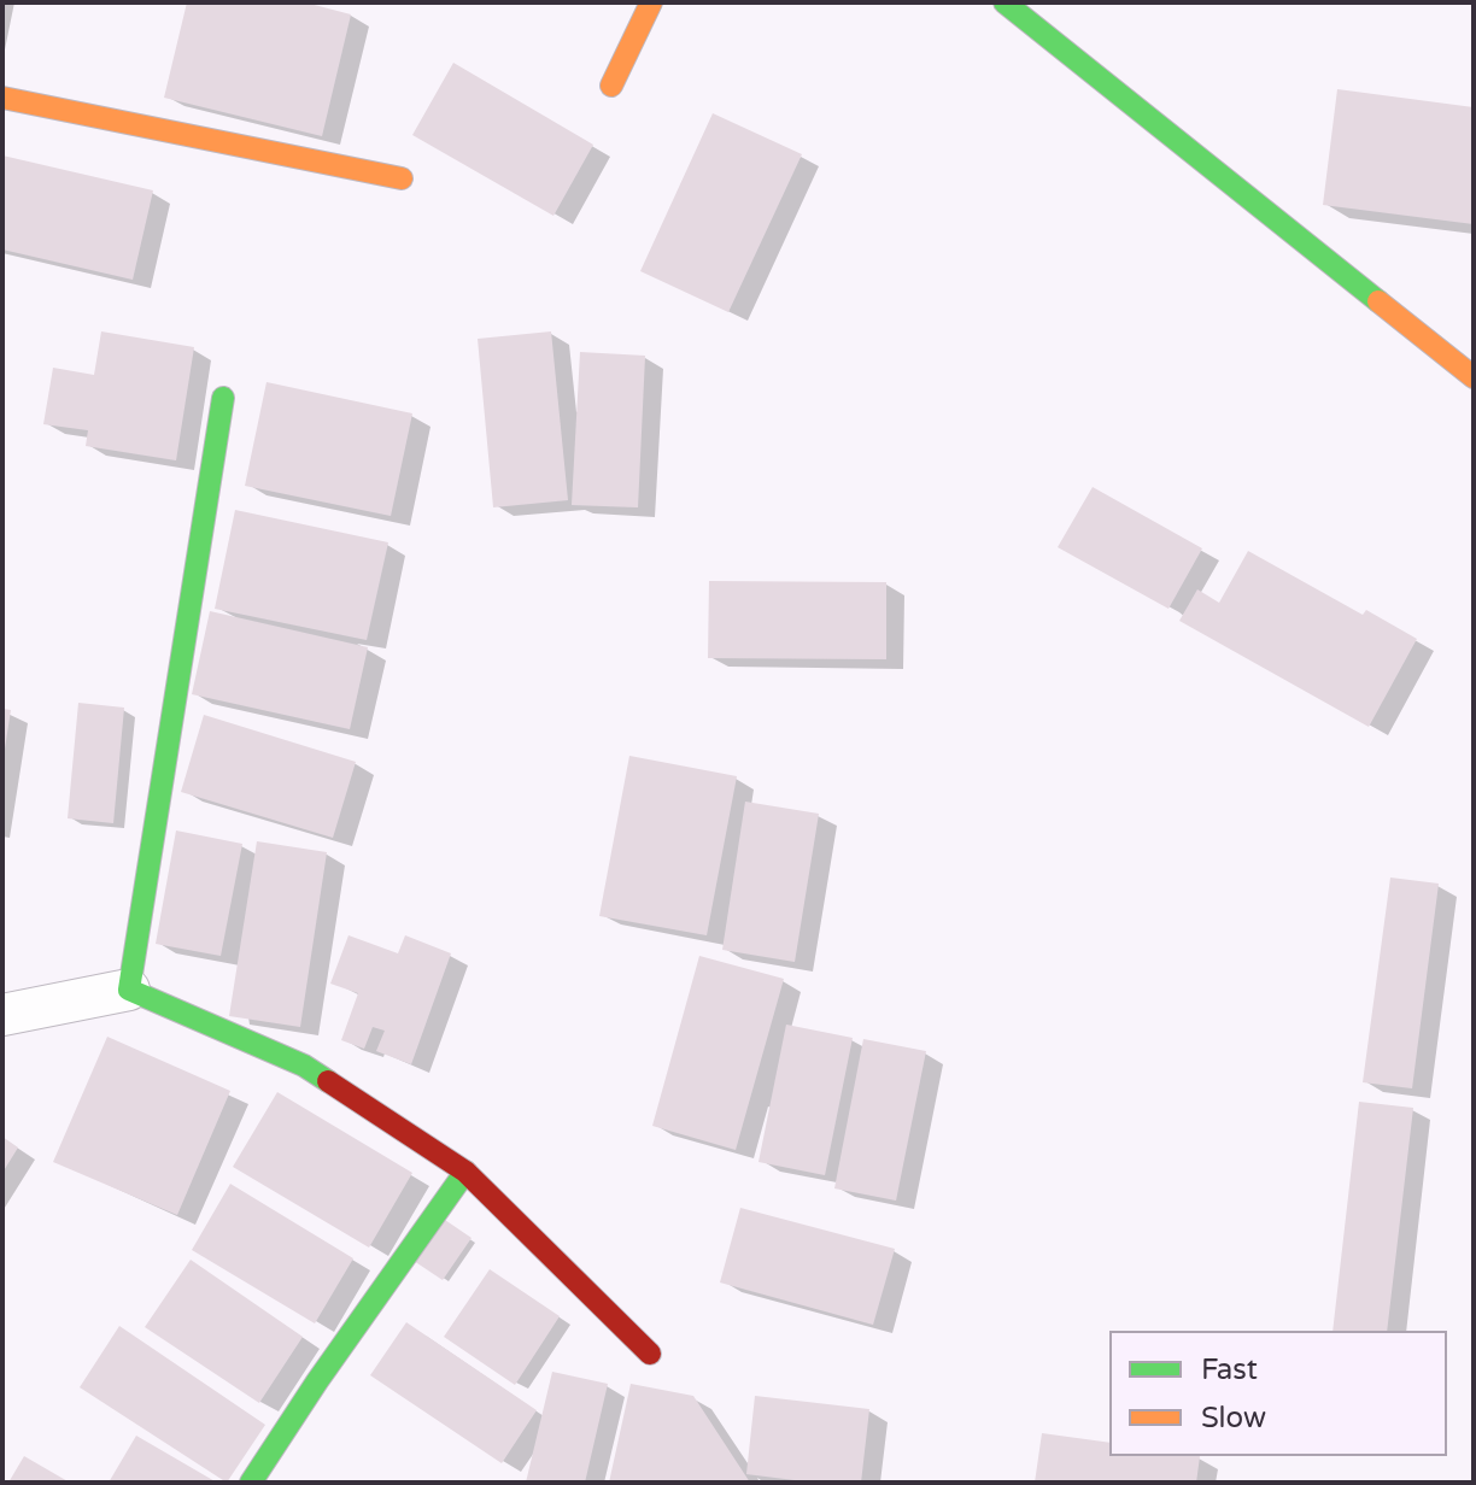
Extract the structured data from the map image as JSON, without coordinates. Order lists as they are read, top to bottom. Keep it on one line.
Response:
{"legend":["Fast","Slow"]}
